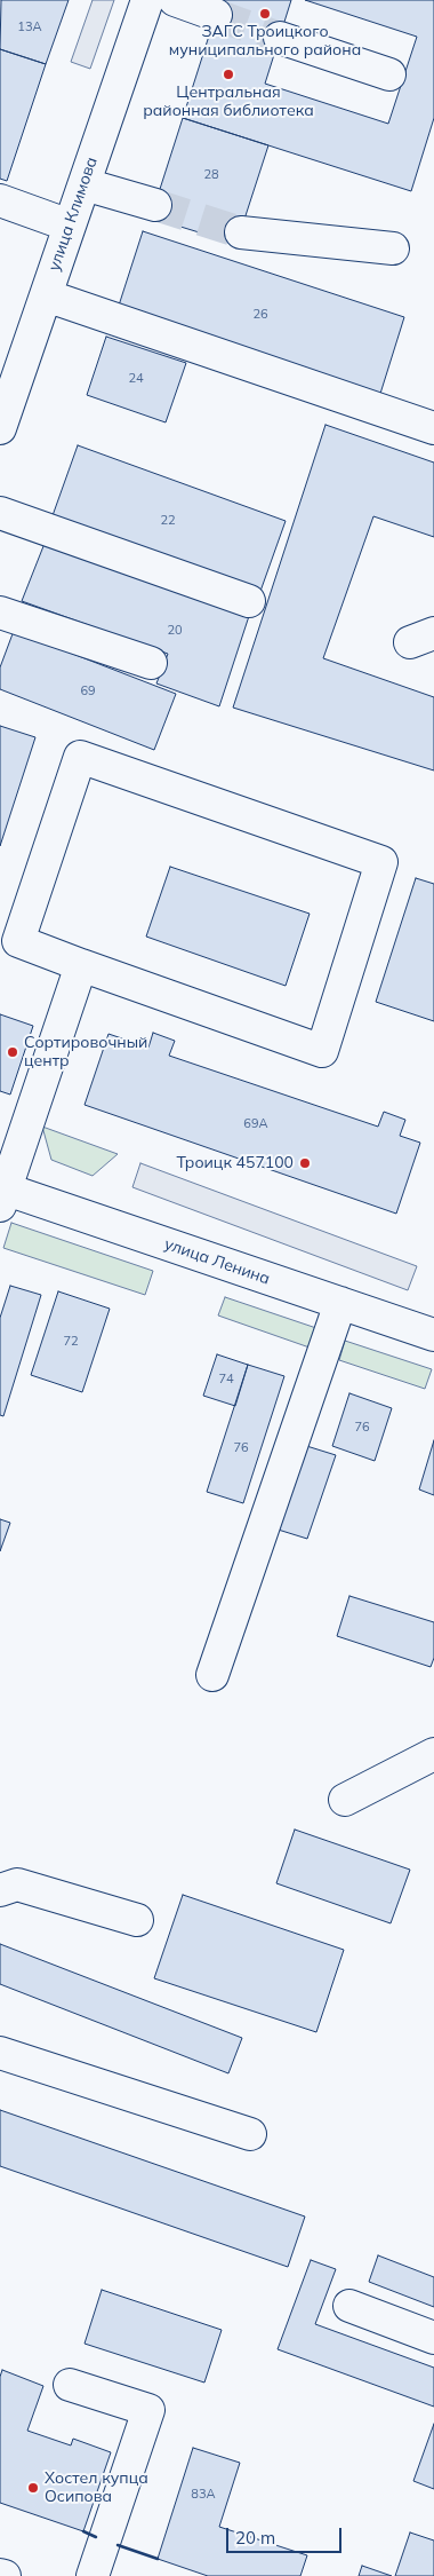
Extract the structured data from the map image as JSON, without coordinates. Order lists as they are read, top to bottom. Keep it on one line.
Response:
{"streets":{"street":["улица Климова","улица Ленина"]},"places":["ЗАГС Троицкого муниципального района","Центральная районная библиотека","Сортировочный центр","Троицк 457100","Хостел купца Осипова"],"house_numbers":["13А","28","26","24","22","20","69","69А","72","74","76","76","83А"],"scale_bar":"20 m"}
